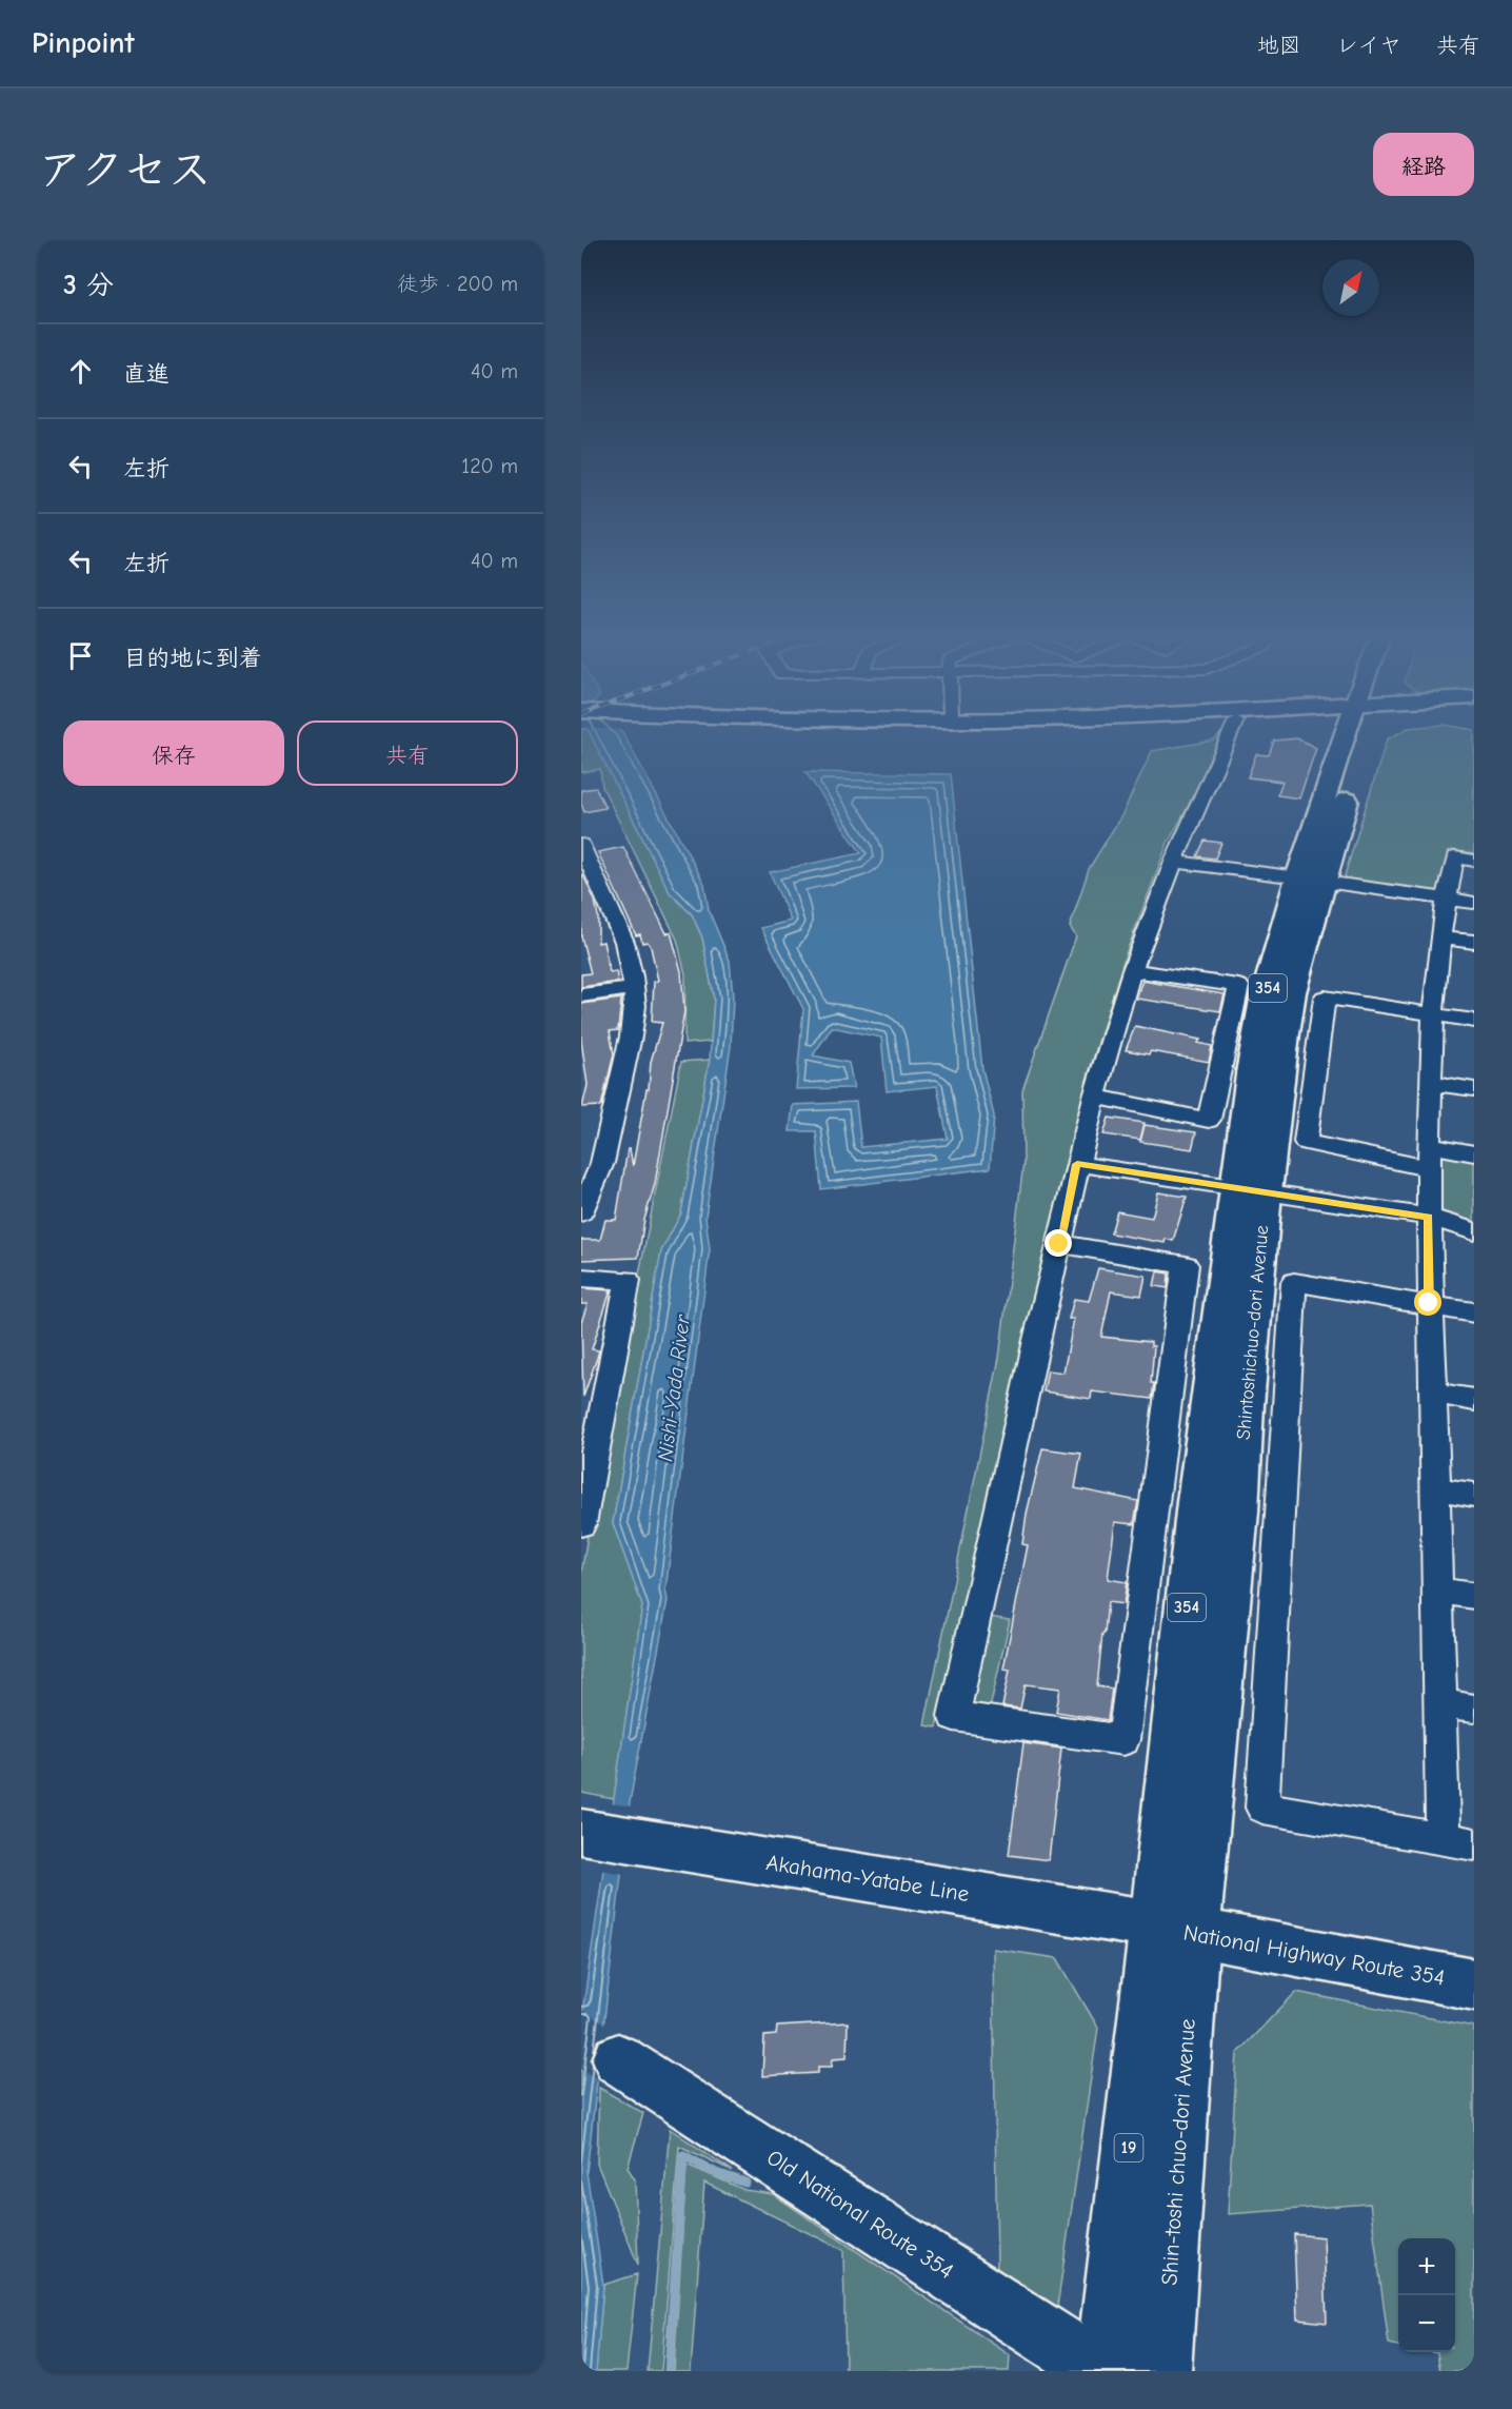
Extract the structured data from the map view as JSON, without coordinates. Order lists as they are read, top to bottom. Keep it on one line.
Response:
{"streets":{"main road":["354","Shintoshichuo-dori Avenue","Akahama-Yatabe Line","National Highway Route 354","19","Shin-toshi chuo-dori Avenue","Old National Route 354"]},"crossings":[["Shintoshichuo-dori Avenue","Akahama-Yatabe Line"],["Shintoshichuo-dori Avenue","National Highway Route 354"],["Shintoshichuo-dori Avenue","19"],["Shintoshichuo-dori Avenue","Shin-toshi chuo-dori Avenue"],["Akahama-Yatabe Line","National Highway Route 354"],["Akahama-Yatabe Line","19"],["Akahama-Yatabe Line","Shin-toshi chuo-dori Avenue"],["National Highway Route 354","19"],["National Highway Route 354","Shin-toshi chuo-dori Avenue"],["19","Shin-toshi chuo-dori Avenue"],["19","Old National Route 354"]],"water":["Nishi-Yada River"],"north":"top right","page":{"header":"Pinpoint","nav":["地図","レイヤ","共有"],"title":"アクセス","buttons":["経路",["保存","共有"]],"heading":["3 分","徒歩 · 200 m"],"list":[["直進","40 m"],["左折","120 m"],["左折","40 m"],"目的地に到着"],"map_buttons":["+","−"]}}
